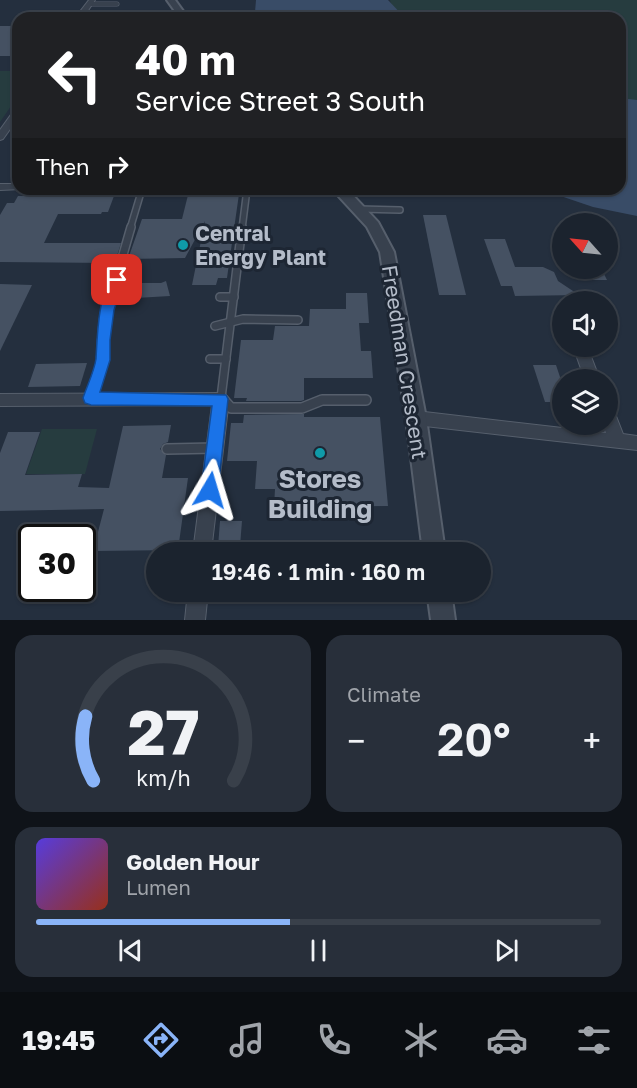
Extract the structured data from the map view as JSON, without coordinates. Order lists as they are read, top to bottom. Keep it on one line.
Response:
{"streets":{"street":["Freedman Crescent"]},"places":["Central Energy Plant","Stores Building"],"north":"top left","page":{"turn":["40 m","Service Street 3 South"],"then":"Then","limit":"30","trip":"19:46 · 1 min · 160 m","tile":"Climate","heat":["−","20°","+"],"song":["Golden Hour","Lumen"],"tabs":"19:45","gauge":["27","km/h"]}}
